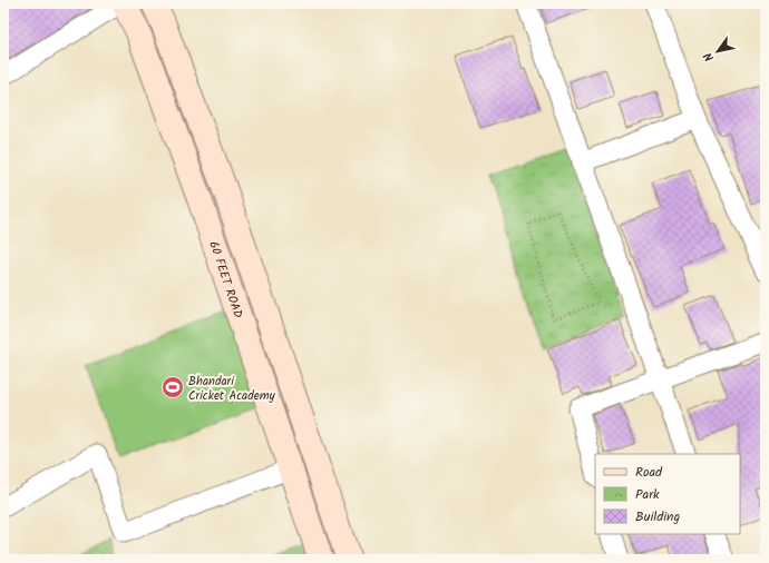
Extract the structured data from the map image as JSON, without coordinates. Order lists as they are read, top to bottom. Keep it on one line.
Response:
{"streets":{"street":["60 FEET ROAD"]},"places":{"sports":["Bhandari Cricket Academy"]},"legend":["Road","Park","Building"],"north":"bottom left"}
